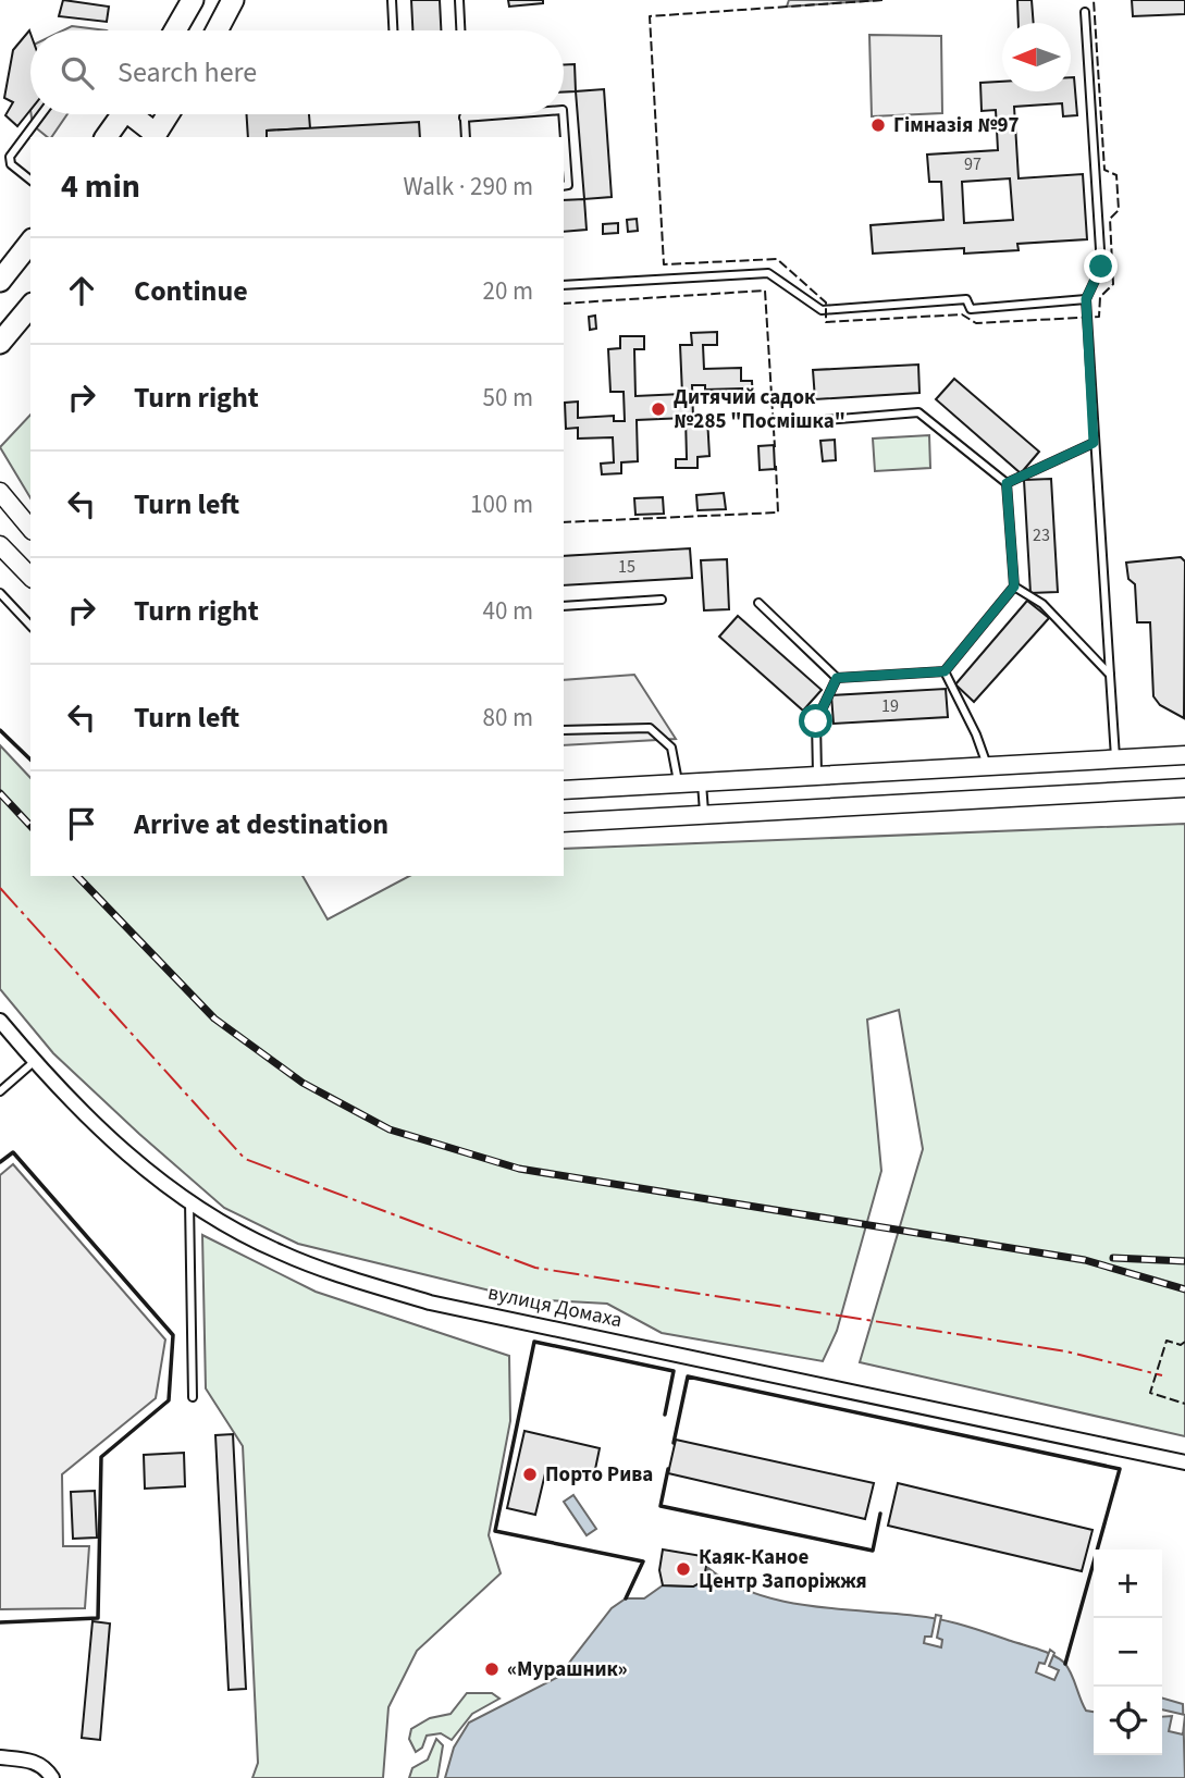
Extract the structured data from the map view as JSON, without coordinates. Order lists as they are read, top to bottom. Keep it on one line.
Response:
{"streets":{"street":["вулиця Домаха"]},"places":["Гімназія №97","Дитячий садок №285 \"Посмішка\"","Порто Рива","Каяк-Каное Центр Запоріжжя","«Мурашник»"],"house_numbers":["97","23","15","19"],"north":"left","page":{"search":"Search here","heading":["4 min","Walk · 290 m"],"list":[["Continue","20 m"],["Turn right","50 m"],["Turn left","100 m"],["Turn right","40 m"],["Turn left","80 m"],"Arrive at destination"],"map_buttons":["+","−"]}}
